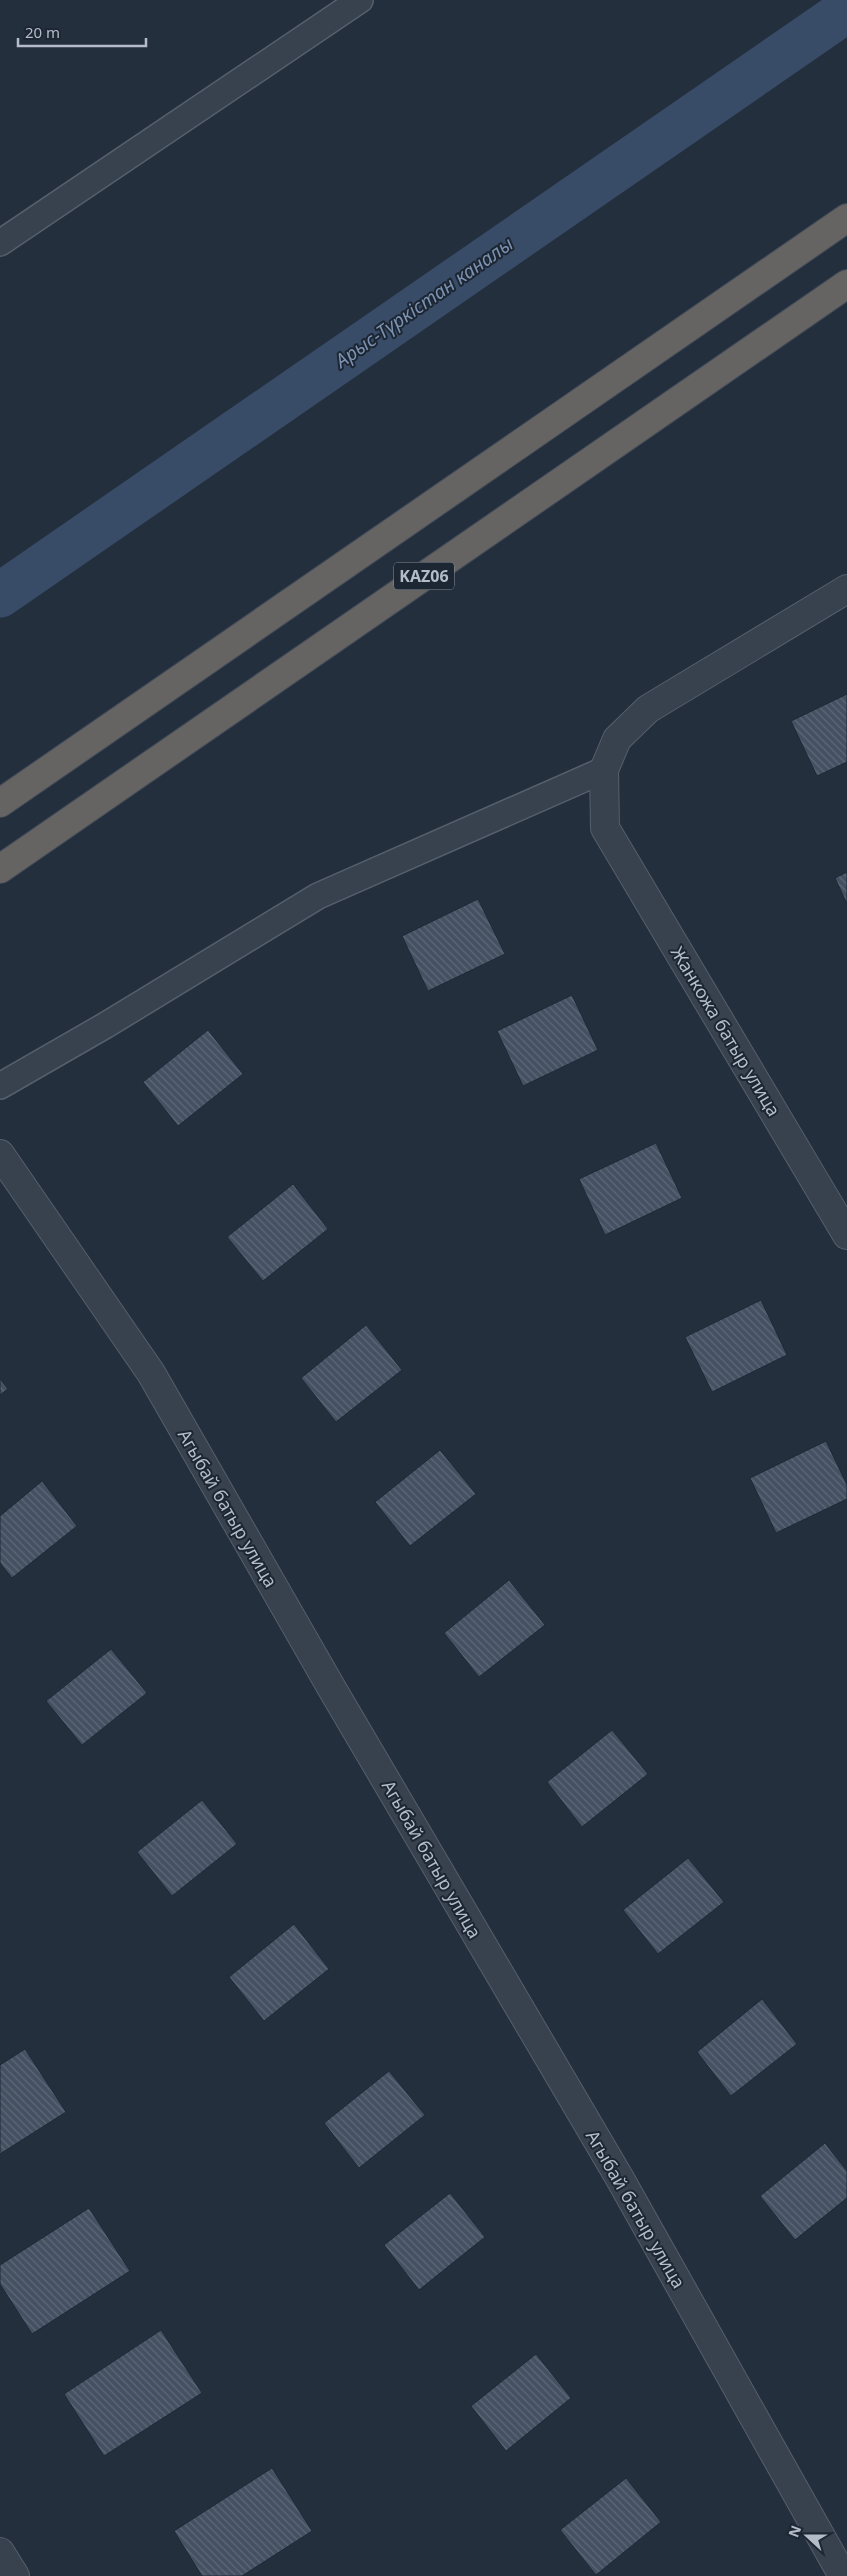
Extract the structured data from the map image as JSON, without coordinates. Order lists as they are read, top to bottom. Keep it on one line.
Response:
{"streets":{"highway":["KАZ06"],"street":["Жанкожа батыр улица","Агыбай батыр улица"]},"water":["Арыс-Түркістан каналы"],"scale_bar":"20 m","north":"left"}
